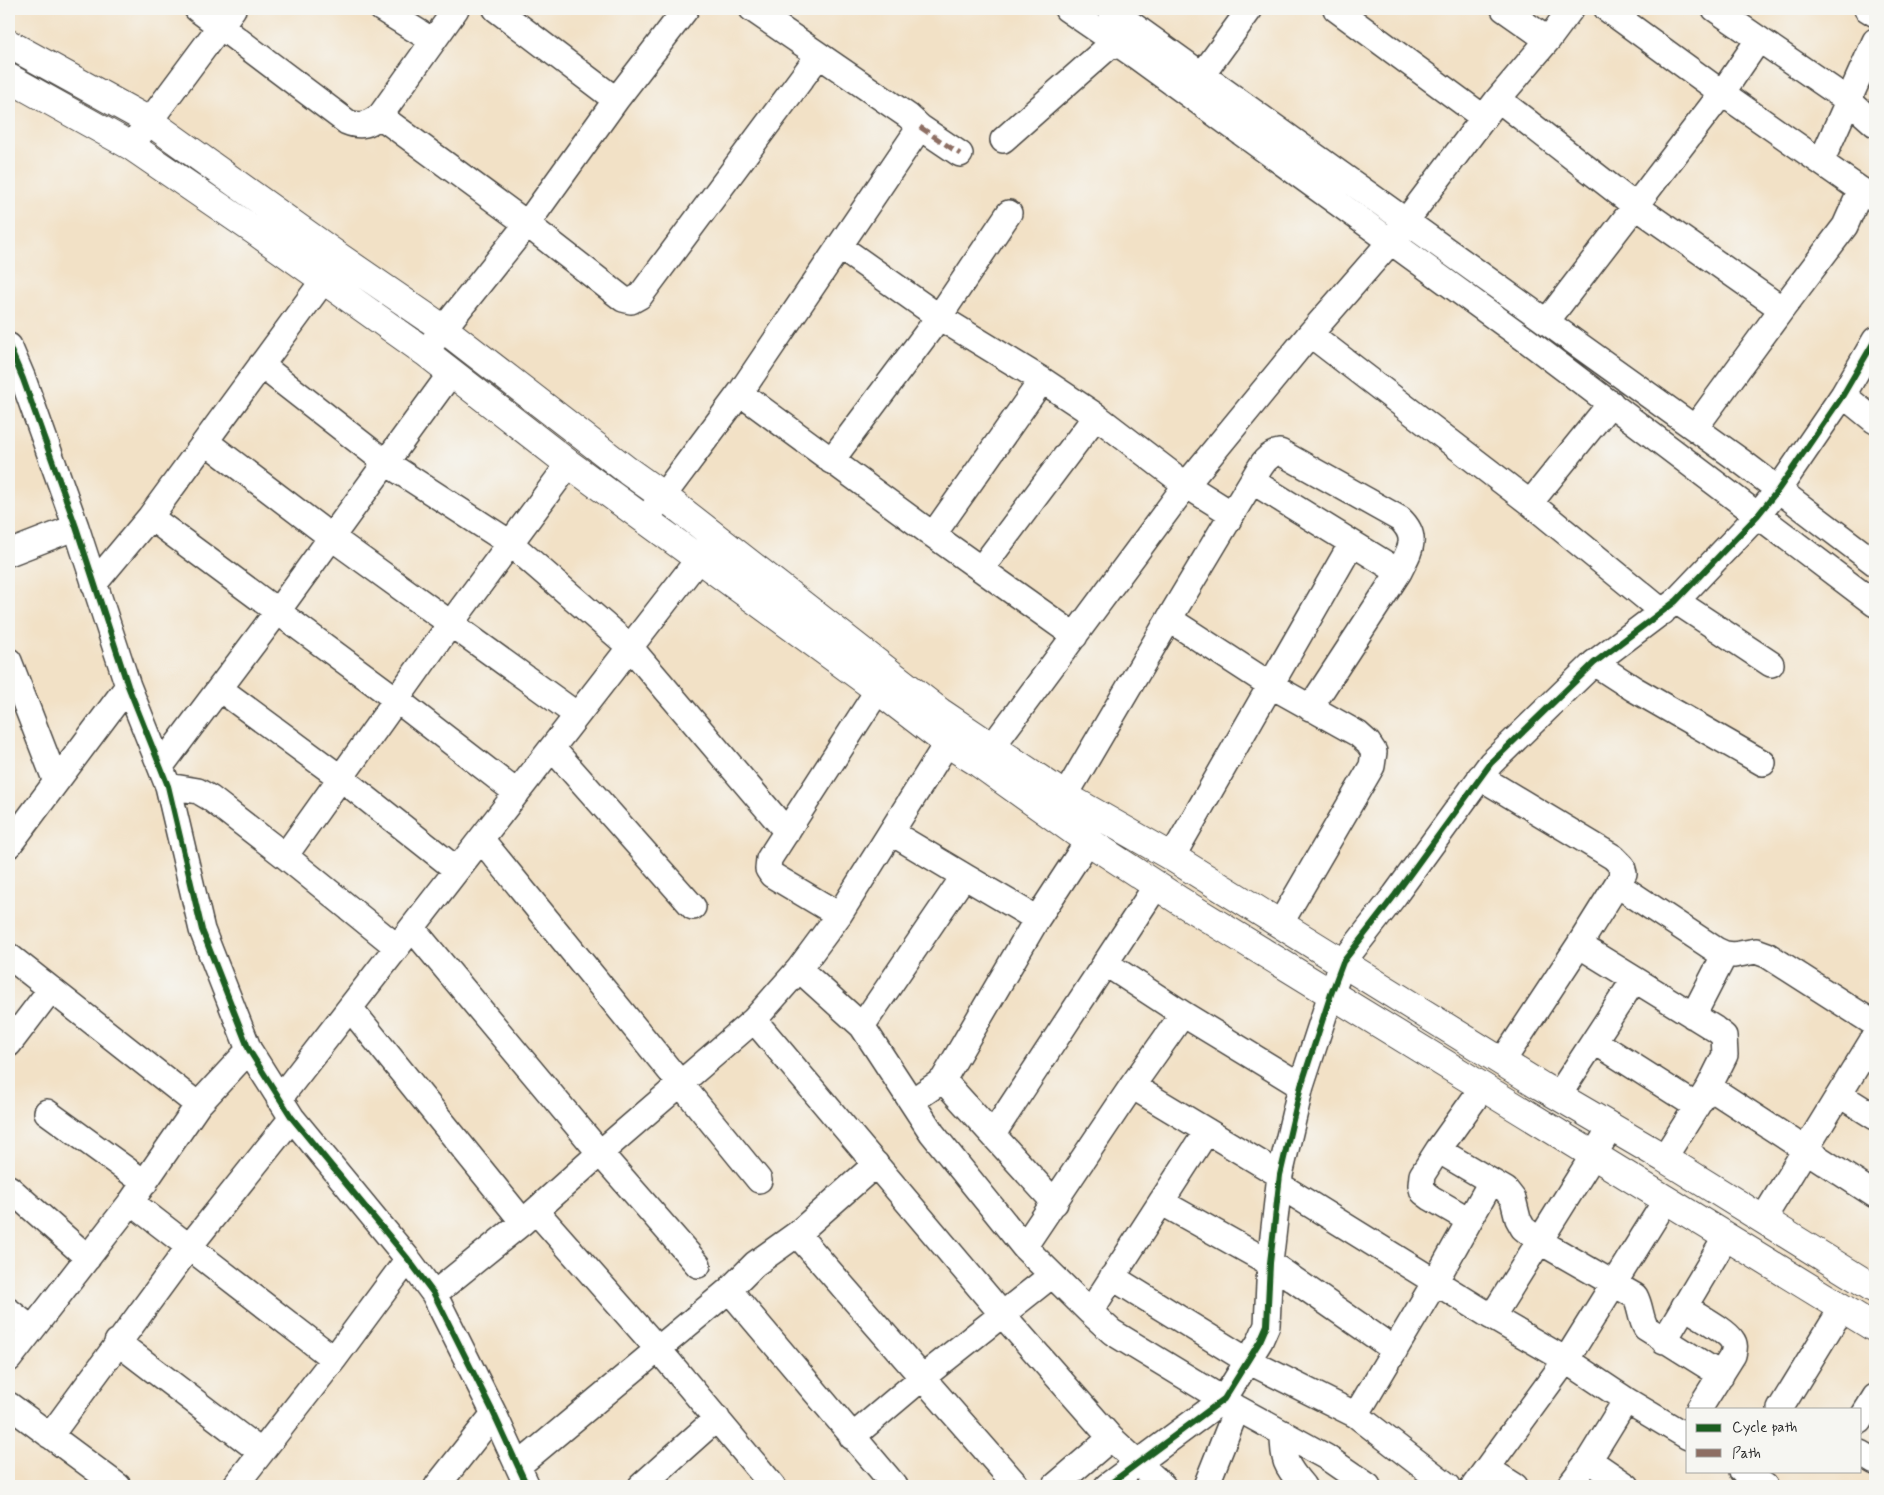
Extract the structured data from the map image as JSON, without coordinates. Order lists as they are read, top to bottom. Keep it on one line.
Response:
{"legend":["Cycle path","Path"]}
